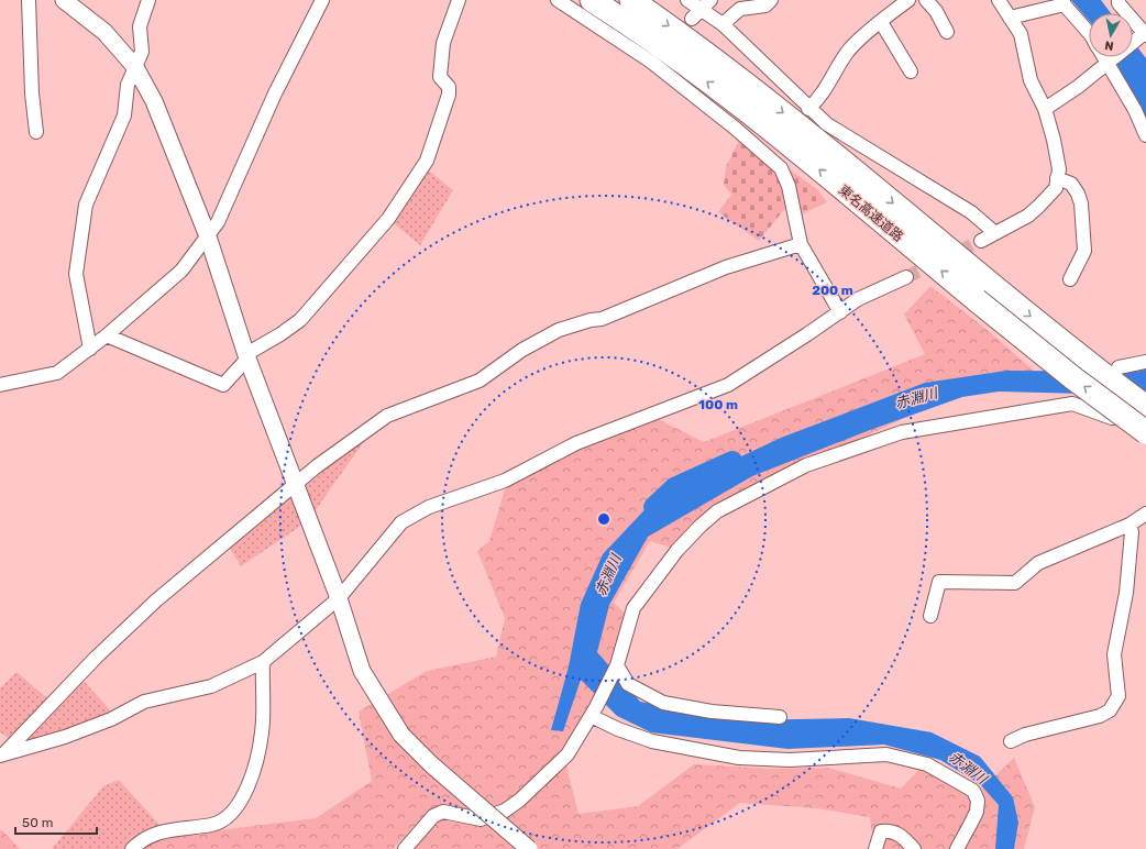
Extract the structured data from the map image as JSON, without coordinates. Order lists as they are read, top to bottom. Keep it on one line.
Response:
{"streets":{"highway":["東名高速道路"]},"water":["赤淵川"],"scale_bar":"50 m","north":"bottom","rings":["200 m","100 m"]}
